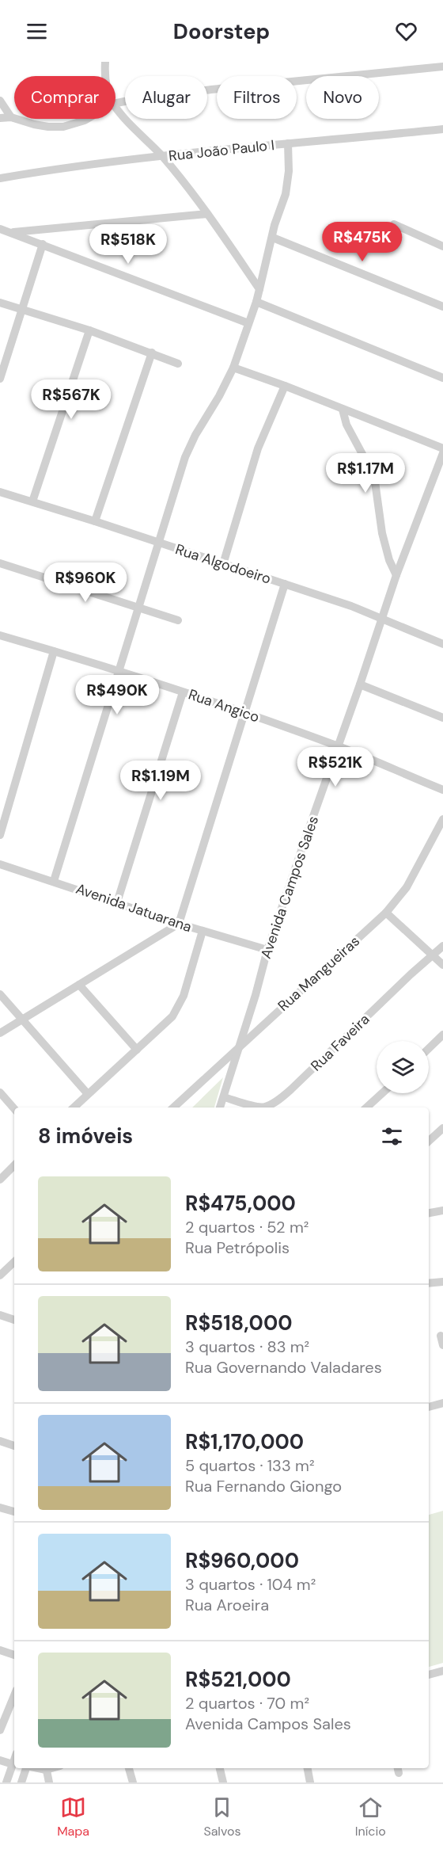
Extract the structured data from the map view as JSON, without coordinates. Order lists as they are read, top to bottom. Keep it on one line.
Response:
{"streets":{"street":["Rua João Paulo I","Rua Algodoeiro","Rua Angico","Avenida Campos Sales","Avenida Jatuarana","Rua Mangueiras","Rua Faveira"]},"crossings":[["Rua Algodoeiro","Avenida Campos Sales"],["Rua Angico","Avenida Campos Sales"],["Avenida Campos Sales","Avenida Jatuarana"],["Avenida Campos Sales","Rua Mangueiras"],["Avenida Campos Sales","Rua Faveira"]],"page":{"header":"Doorstep","chip":["Comprar","Alugar","Filtros","Novo"],"price":["R$475K","R$518K","R$567K","R$1.17M","R$960K","R$490K","R$521K","R$1.19M"],"heading":"8 imóveis","list":[{"name":"R$475,000","note":"2 quartos · 52 m² · Rua Petrópolis"},{"name":"R$518,000","note":"3 quartos · 83 m² · Rua Governando Valadares"},{"name":"R$1,170,000","note":"5 quartos · 133 m² · Rua Fernando Giongo"},{"name":"R$960,000","note":"3 quartos · 104 m² · Rua Aroeira"},{"name":"R$521,000","note":"2 quartos · 70 m² · Avenida Campos Sales"}],"tabs":["Mapa","Salvos","Início"]}}
